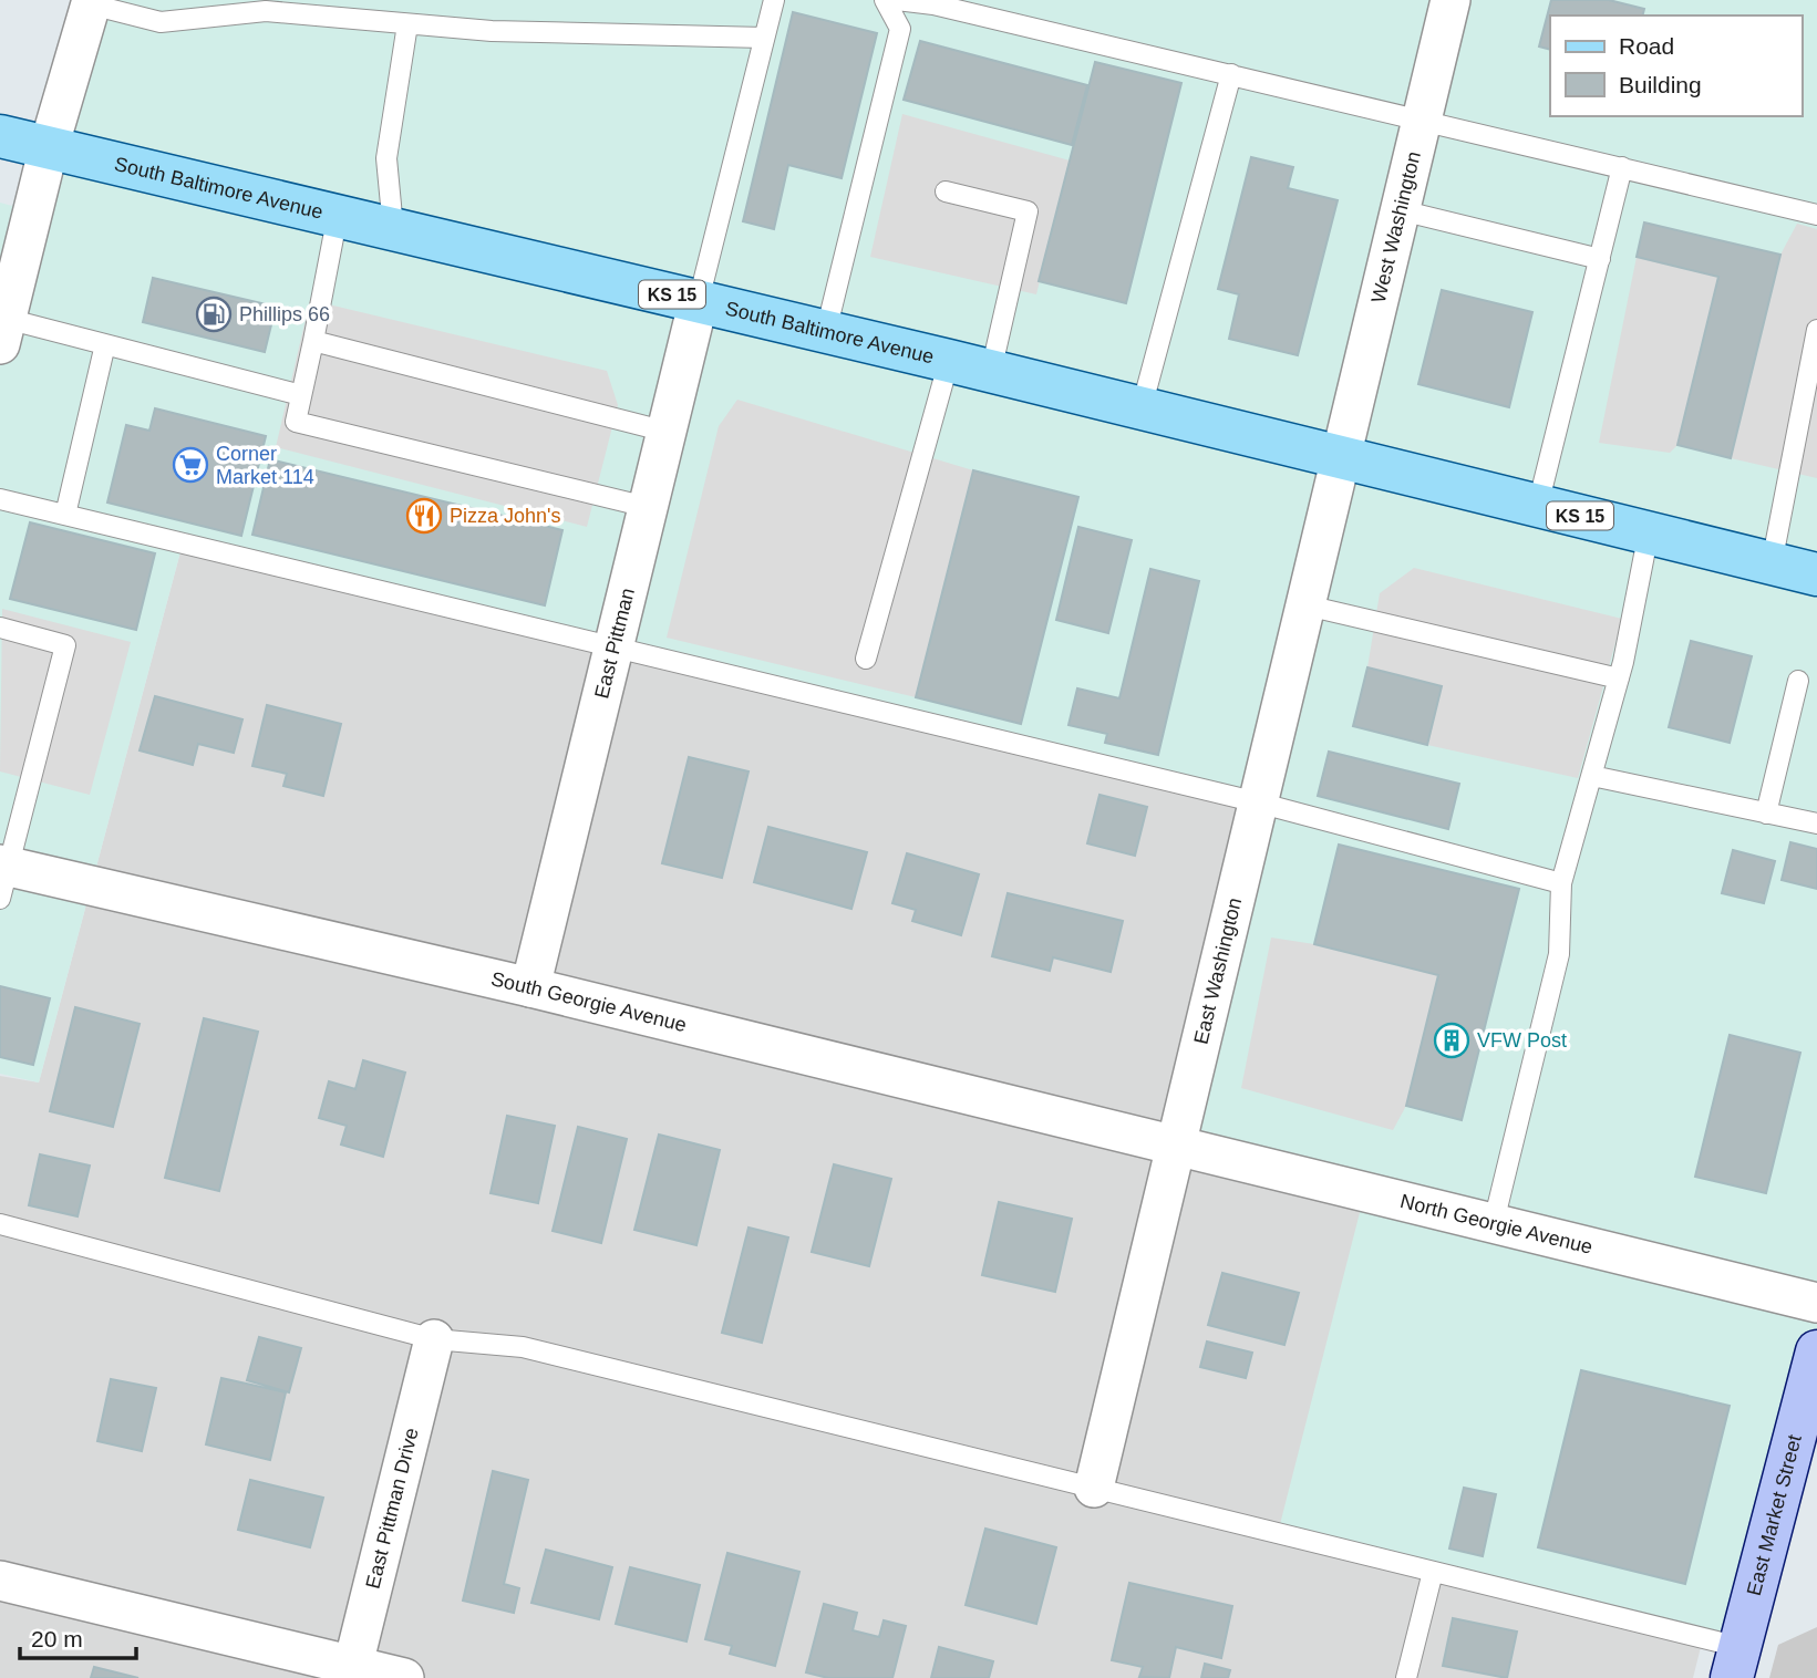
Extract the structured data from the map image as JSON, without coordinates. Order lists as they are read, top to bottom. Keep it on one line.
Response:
{"streets":{"main road":["South Baltimore Avenue","KS 15"],"street":["West Washington","East Pittman","East Washington","South Georgie Avenue","North Georgie Avenue","East Pittman Drive","East Market Street"]},"crossings":[["South Baltimore Avenue","West Washington"],["South Baltimore Avenue","KS 15"],["South Baltimore Avenue","East Pittman"],["South Baltimore Avenue","East Washington"],["West Washington","KS 15"],["West Washington","East Washington"],["KS 15","East Washington"],["East Pittman","South Georgie Avenue"],["East Washington","South Georgie Avenue"],["East Washington","North Georgie Avenue"],["South Georgie Avenue","North Georgie Avenue"]],"places":{"fuel station":["Phillips 66"],"supermarket":["Corner Market 114"],"restaurant":["Pizza John's"],"building":["VFW Post"]},"legend":["Road","Building"],"scale_bar":"20 m"}
